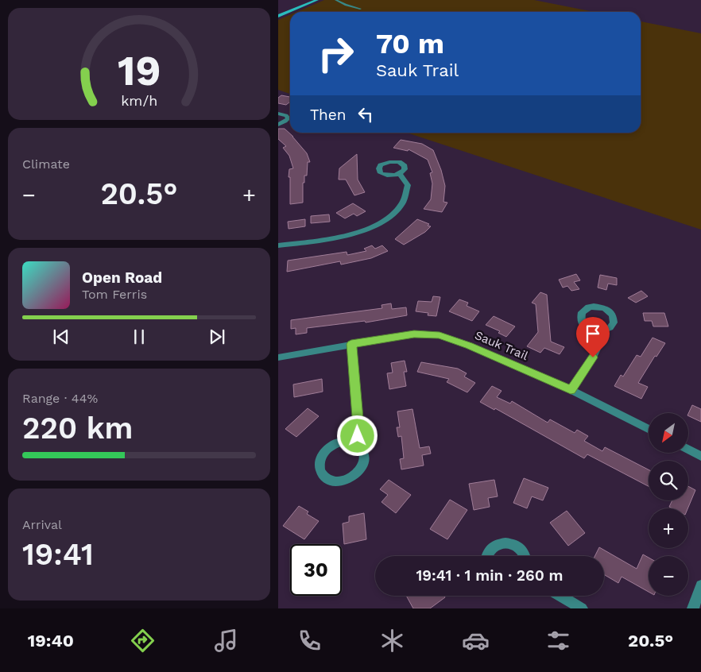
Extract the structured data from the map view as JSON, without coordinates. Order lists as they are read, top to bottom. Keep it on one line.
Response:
{"streets":{"street":["Sauk Trail"]},"north":"bottom left","page":{"turn":["70 m","Sauk Trail"],"then":"Then","tile":["Climate",["Range · 44%","220 km"],["Arrival","19:41"]],"heat":["−","20.5°","+"],"song":["Open Road","Tom Ferris"],"map_buttons":["+","−"],"limit":"30","trip":"19:41 · 1 min · 260 m","tabs":["19:40","20.5°"],"gauge":["19","km/h"]}}
